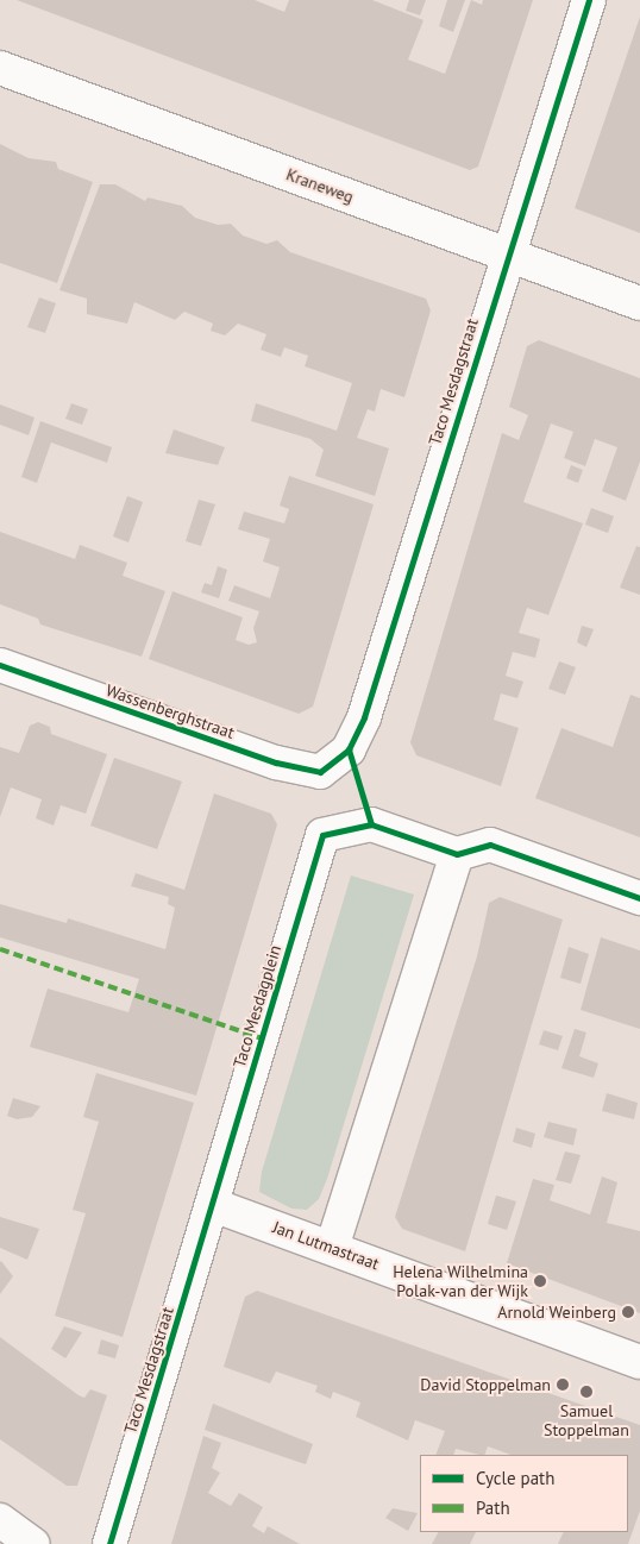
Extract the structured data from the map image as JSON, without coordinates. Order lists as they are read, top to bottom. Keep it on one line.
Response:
{"streets":{"street":["Kraneweg","Taco Mesdagstraat","Wassenberghstraat","Taco Mesdagplein","Jan Lutmastraat"]},"crossings":[["Kraneweg","Taco Mesdagstraat"],["Taco Mesdagstraat","Wassenberghstraat"],["Taco Mesdagstraat","Taco Mesdagplein"],["Taco Mesdagstraat","Jan Lutmastraat"],["Taco Mesdagplein","Jan Lutmastraat"]],"places":["Helena Wilhelmina Polak-van der Wijk","Arnold Weinberg","David Stoppelman","Samuel Stoppelman"],"legend":["Cycle path","Path"]}
